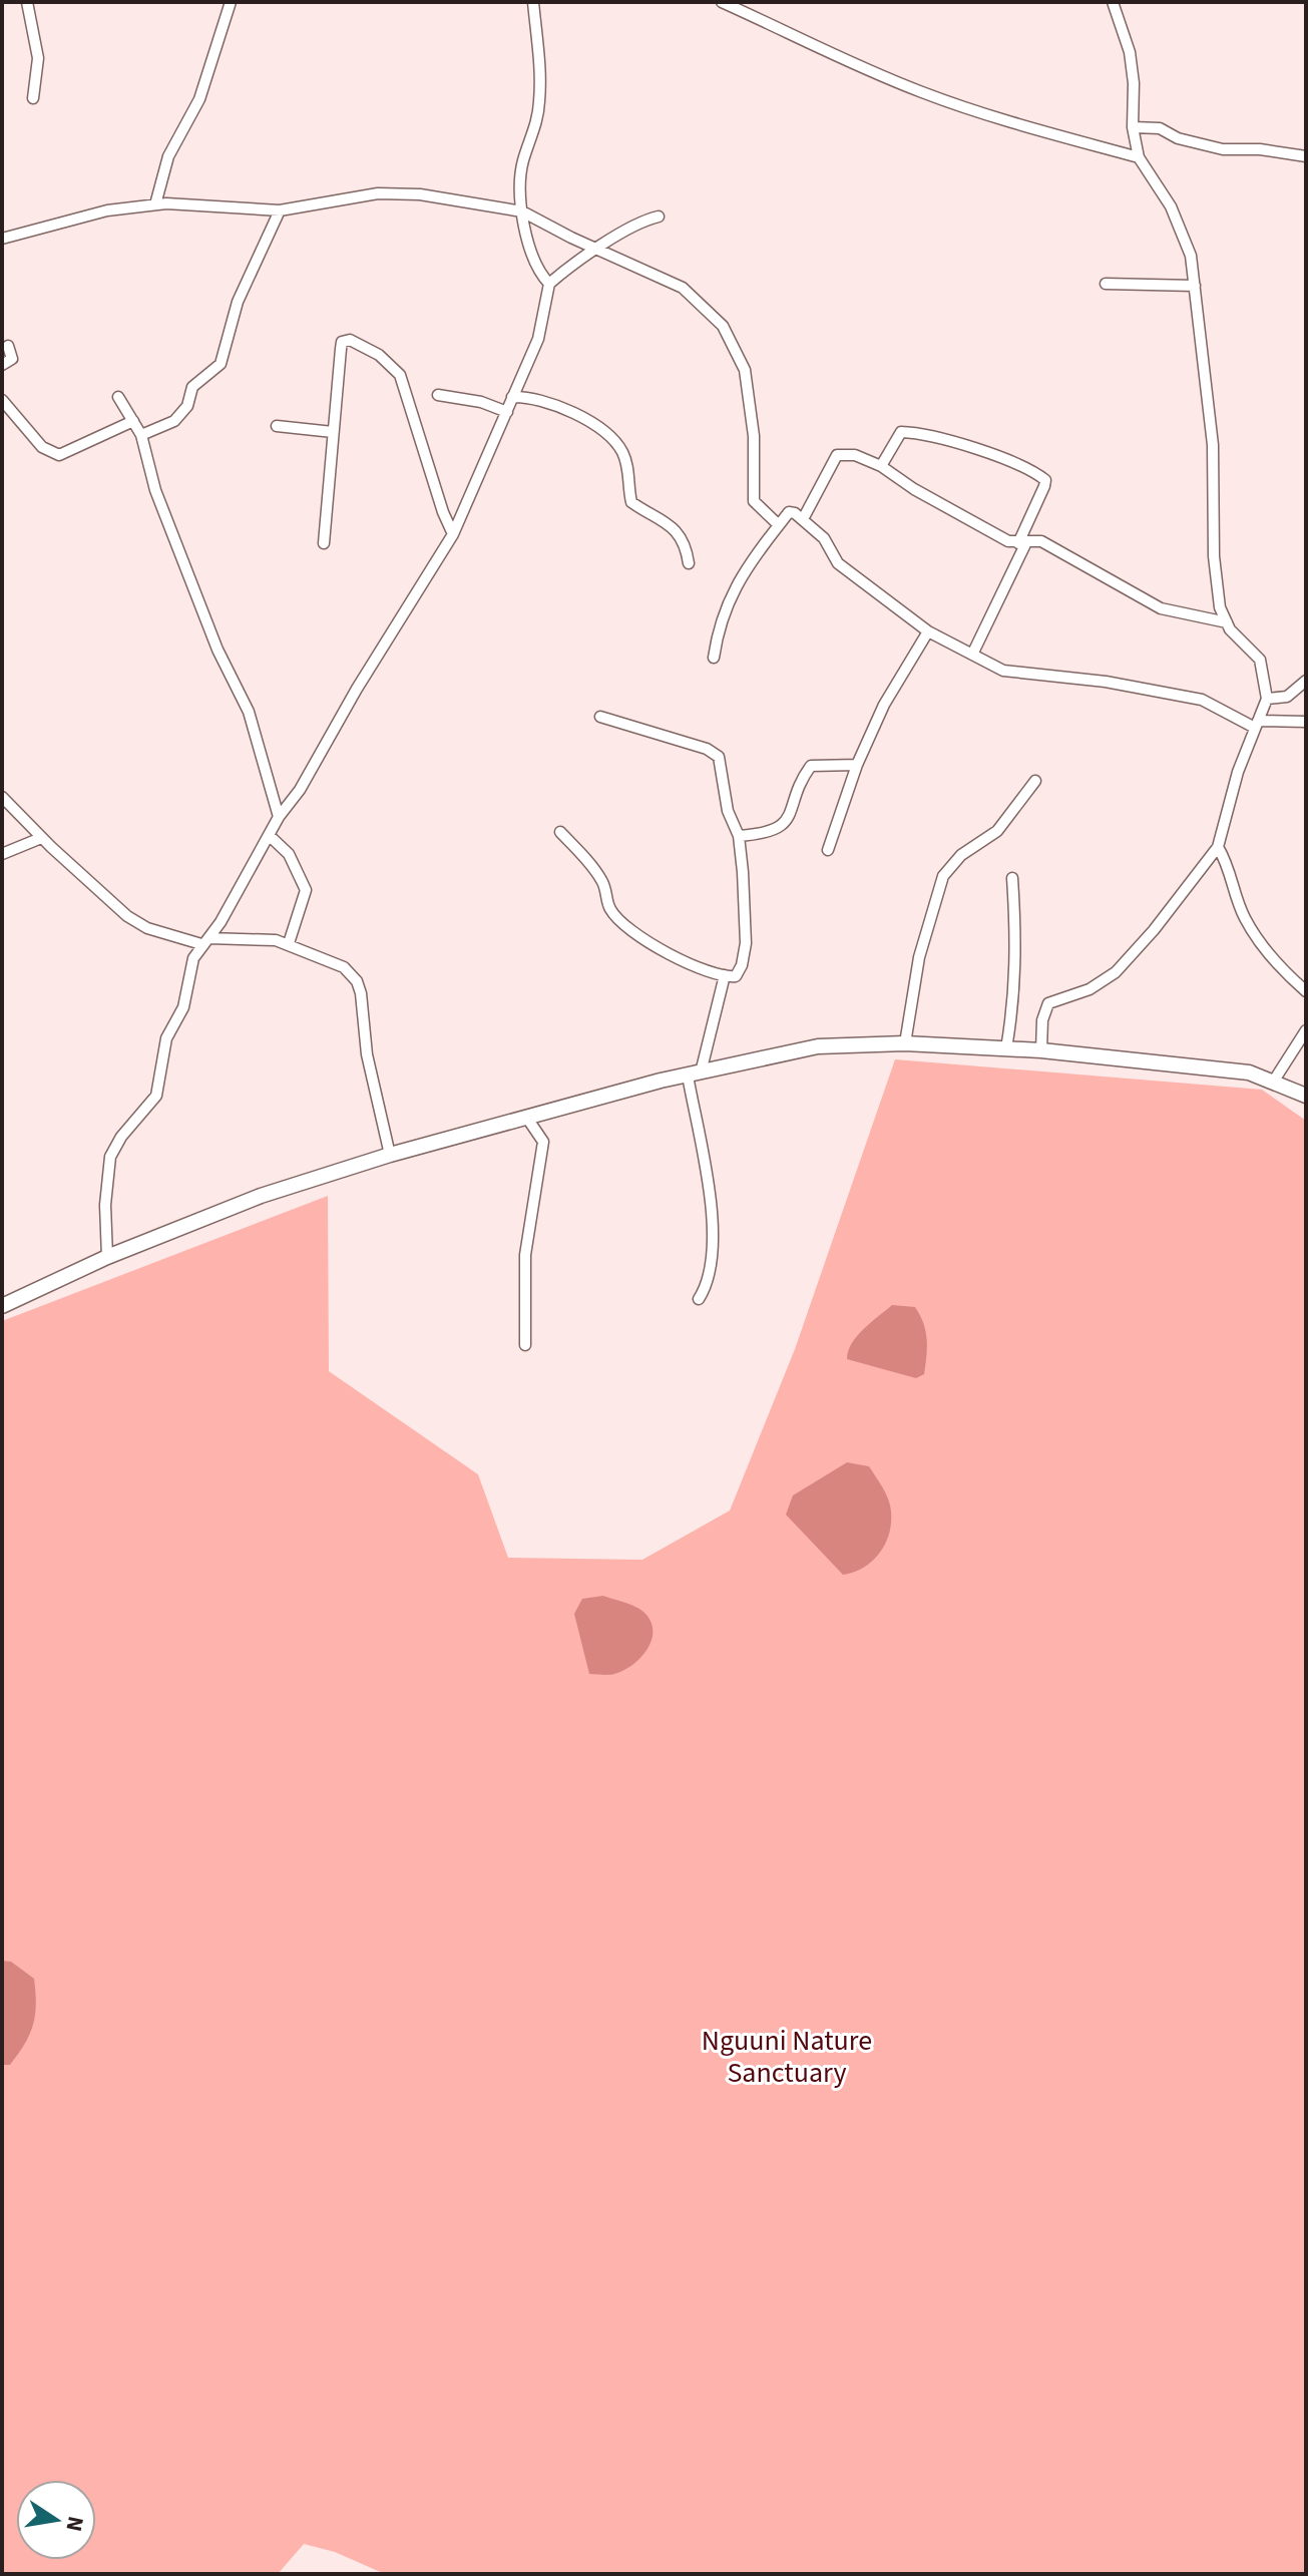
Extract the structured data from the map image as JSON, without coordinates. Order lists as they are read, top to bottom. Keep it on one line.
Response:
{"parks":["Nguuni Nature Sanctuary"],"north":"right"}
